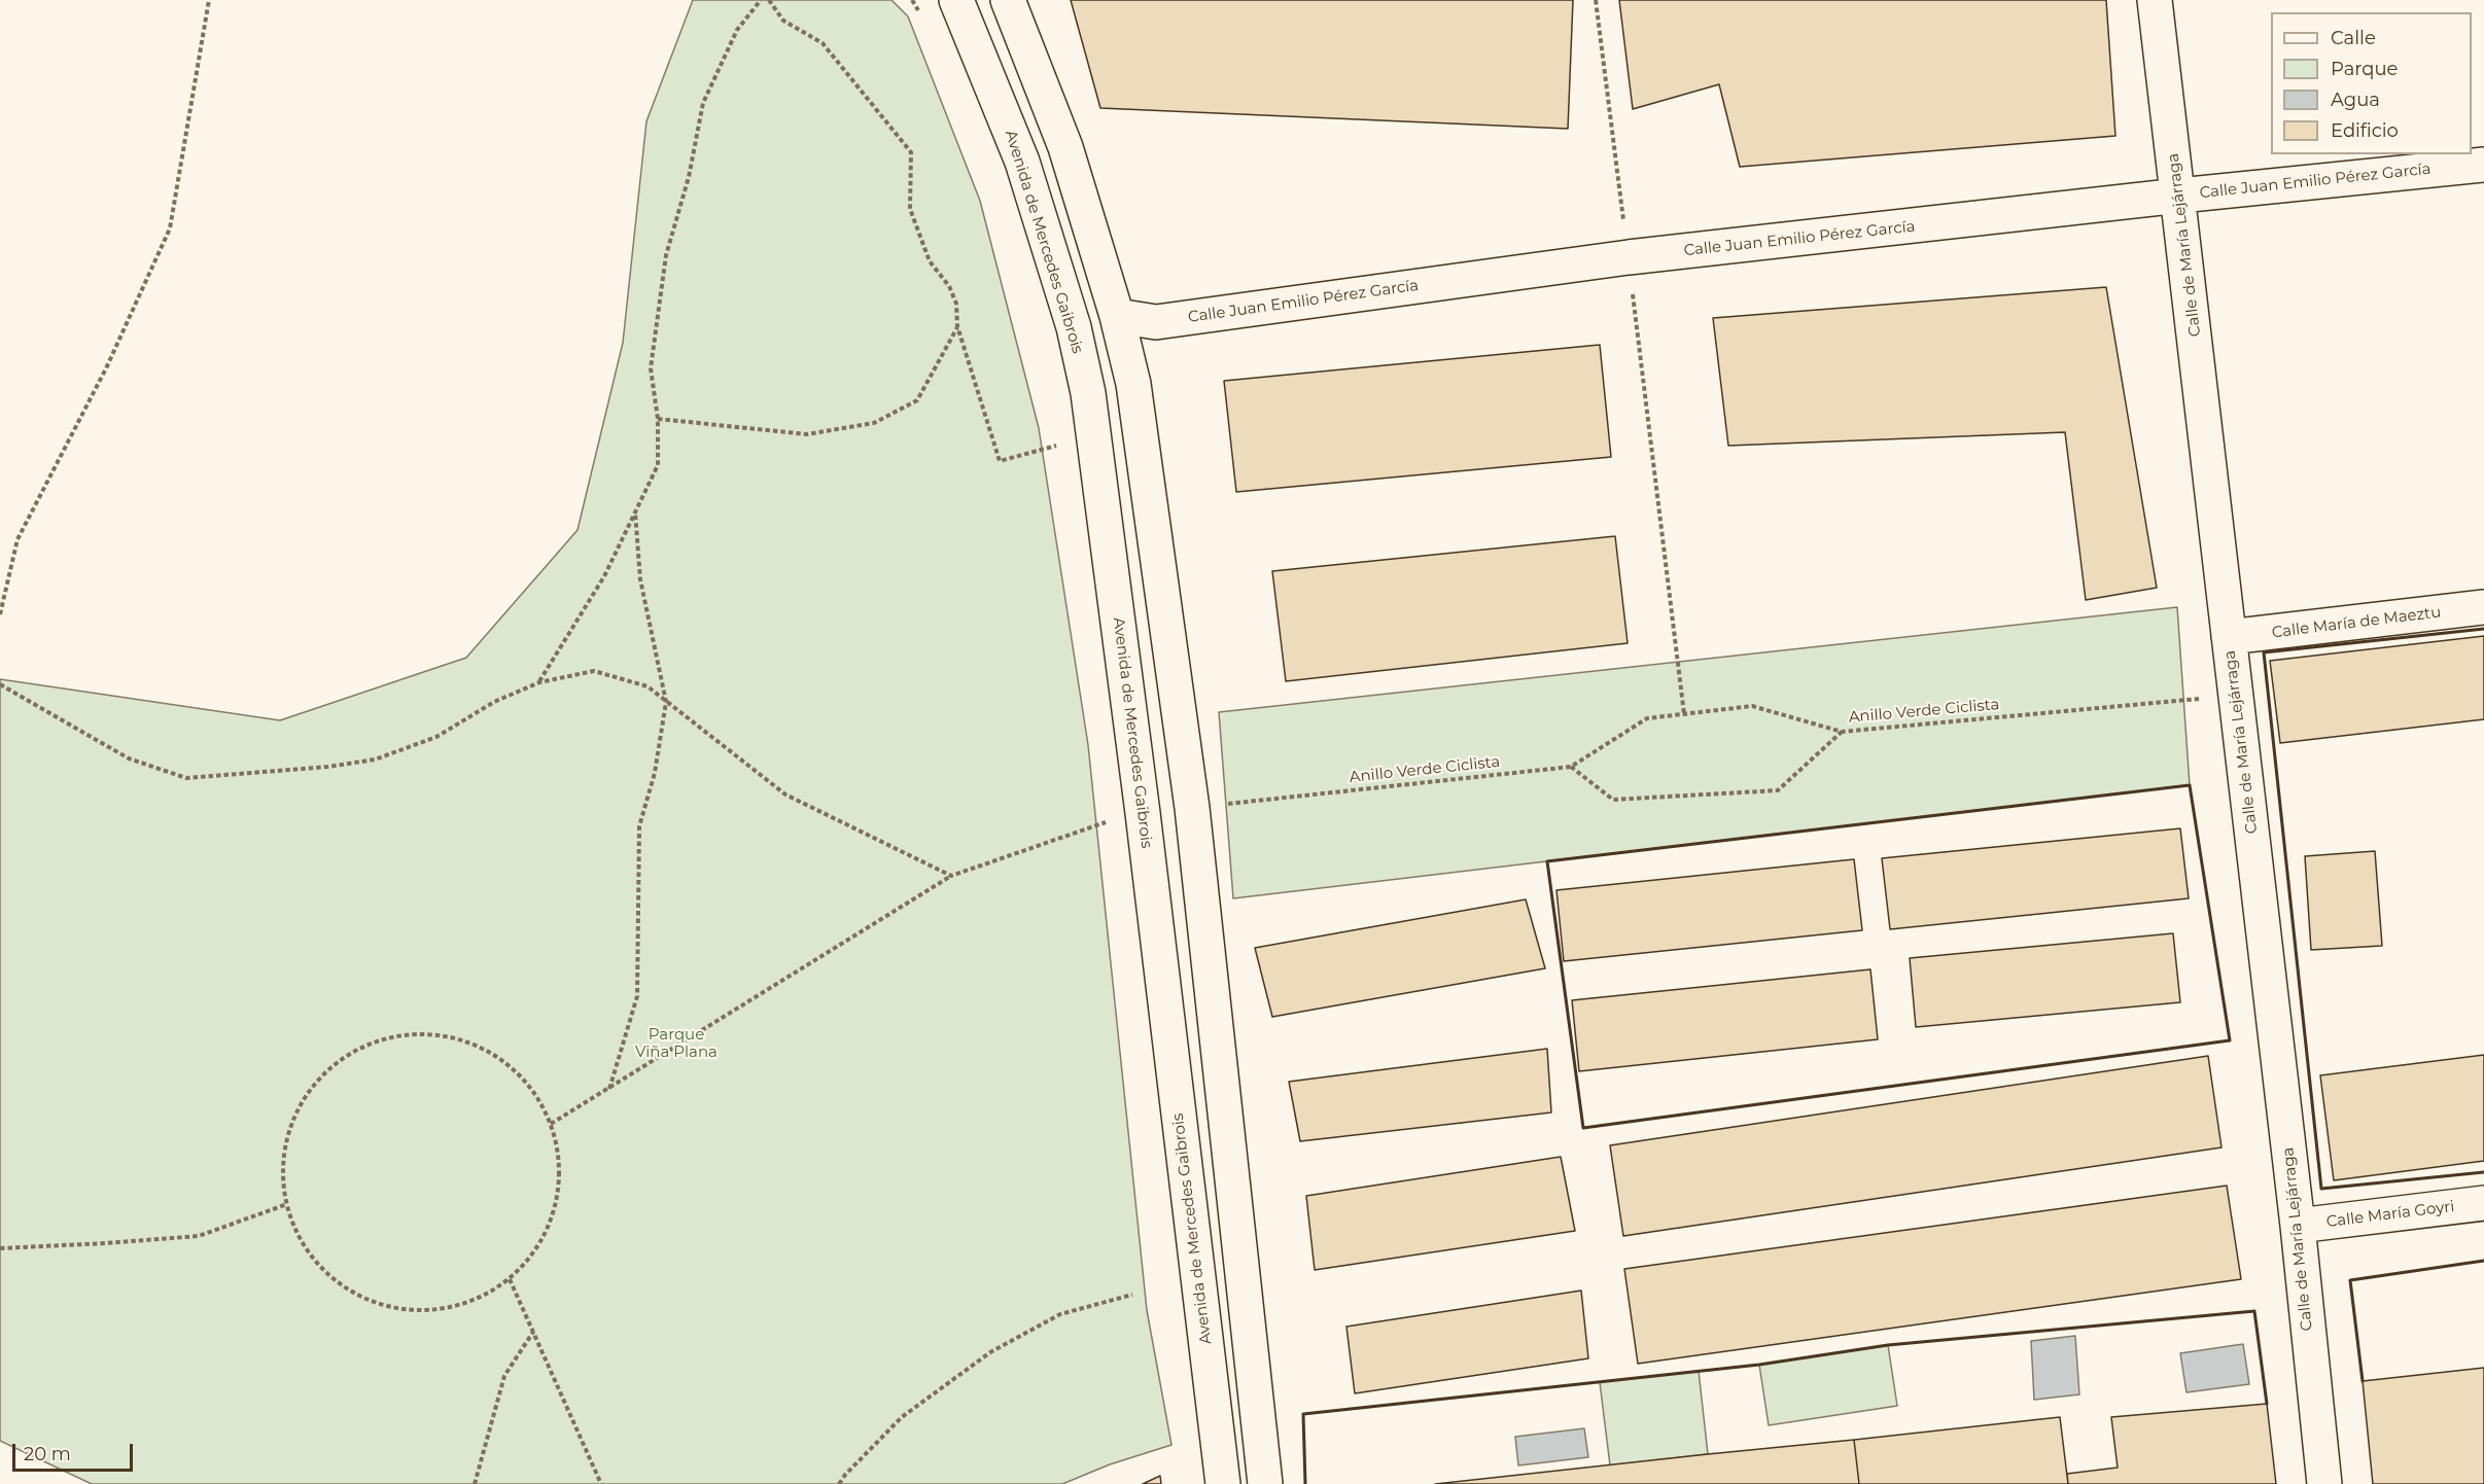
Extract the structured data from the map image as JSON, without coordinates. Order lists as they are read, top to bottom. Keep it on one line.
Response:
{"streets":{"street":["Calle Juan Emilio Pérez García","Avenida de Mercedes Gaibrois","Calle de María Lejárraga","Calle María de Maeztu","Calle María Goyri"],"path":["Anillo Verde Ciclista"]},"crossings":[["Calle Juan Emilio Pérez García","Calle de María Lejárraga"],["Calle de María Lejárraga","Calle María de Maeztu"],["Calle de María Lejárraga","Anillo Verde Ciclista"],["Calle de María Lejárraga","Calle María Goyri"]],"parks":["Parque Viña Plana"],"legend":["Calle","Parque","Agua","Edificio"],"scale_bar":"20 m"}
